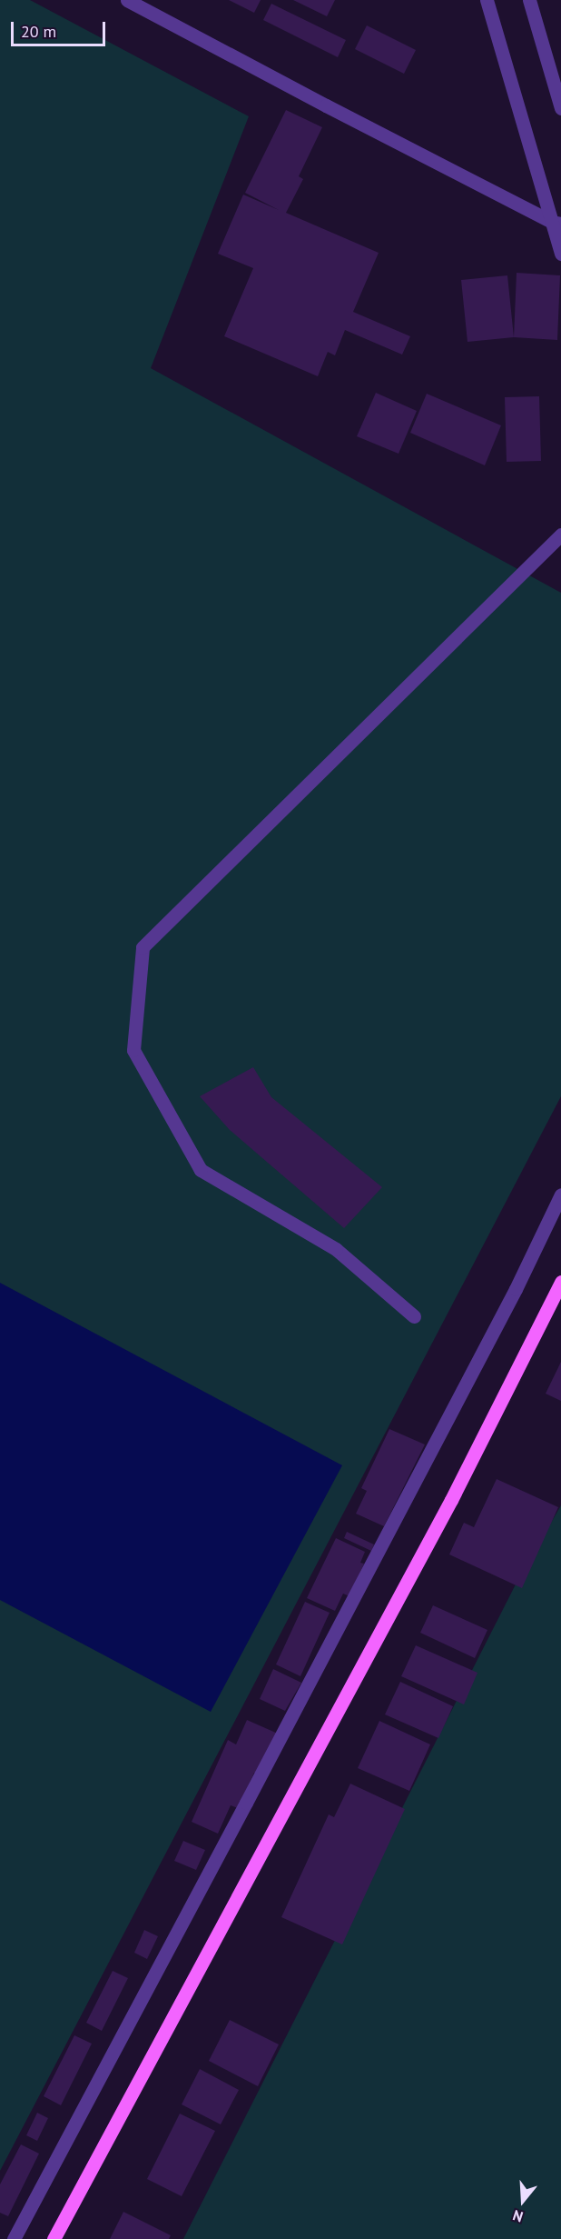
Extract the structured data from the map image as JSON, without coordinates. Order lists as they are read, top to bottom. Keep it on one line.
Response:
{"scale_bar":"20 m","north":"bottom"}
